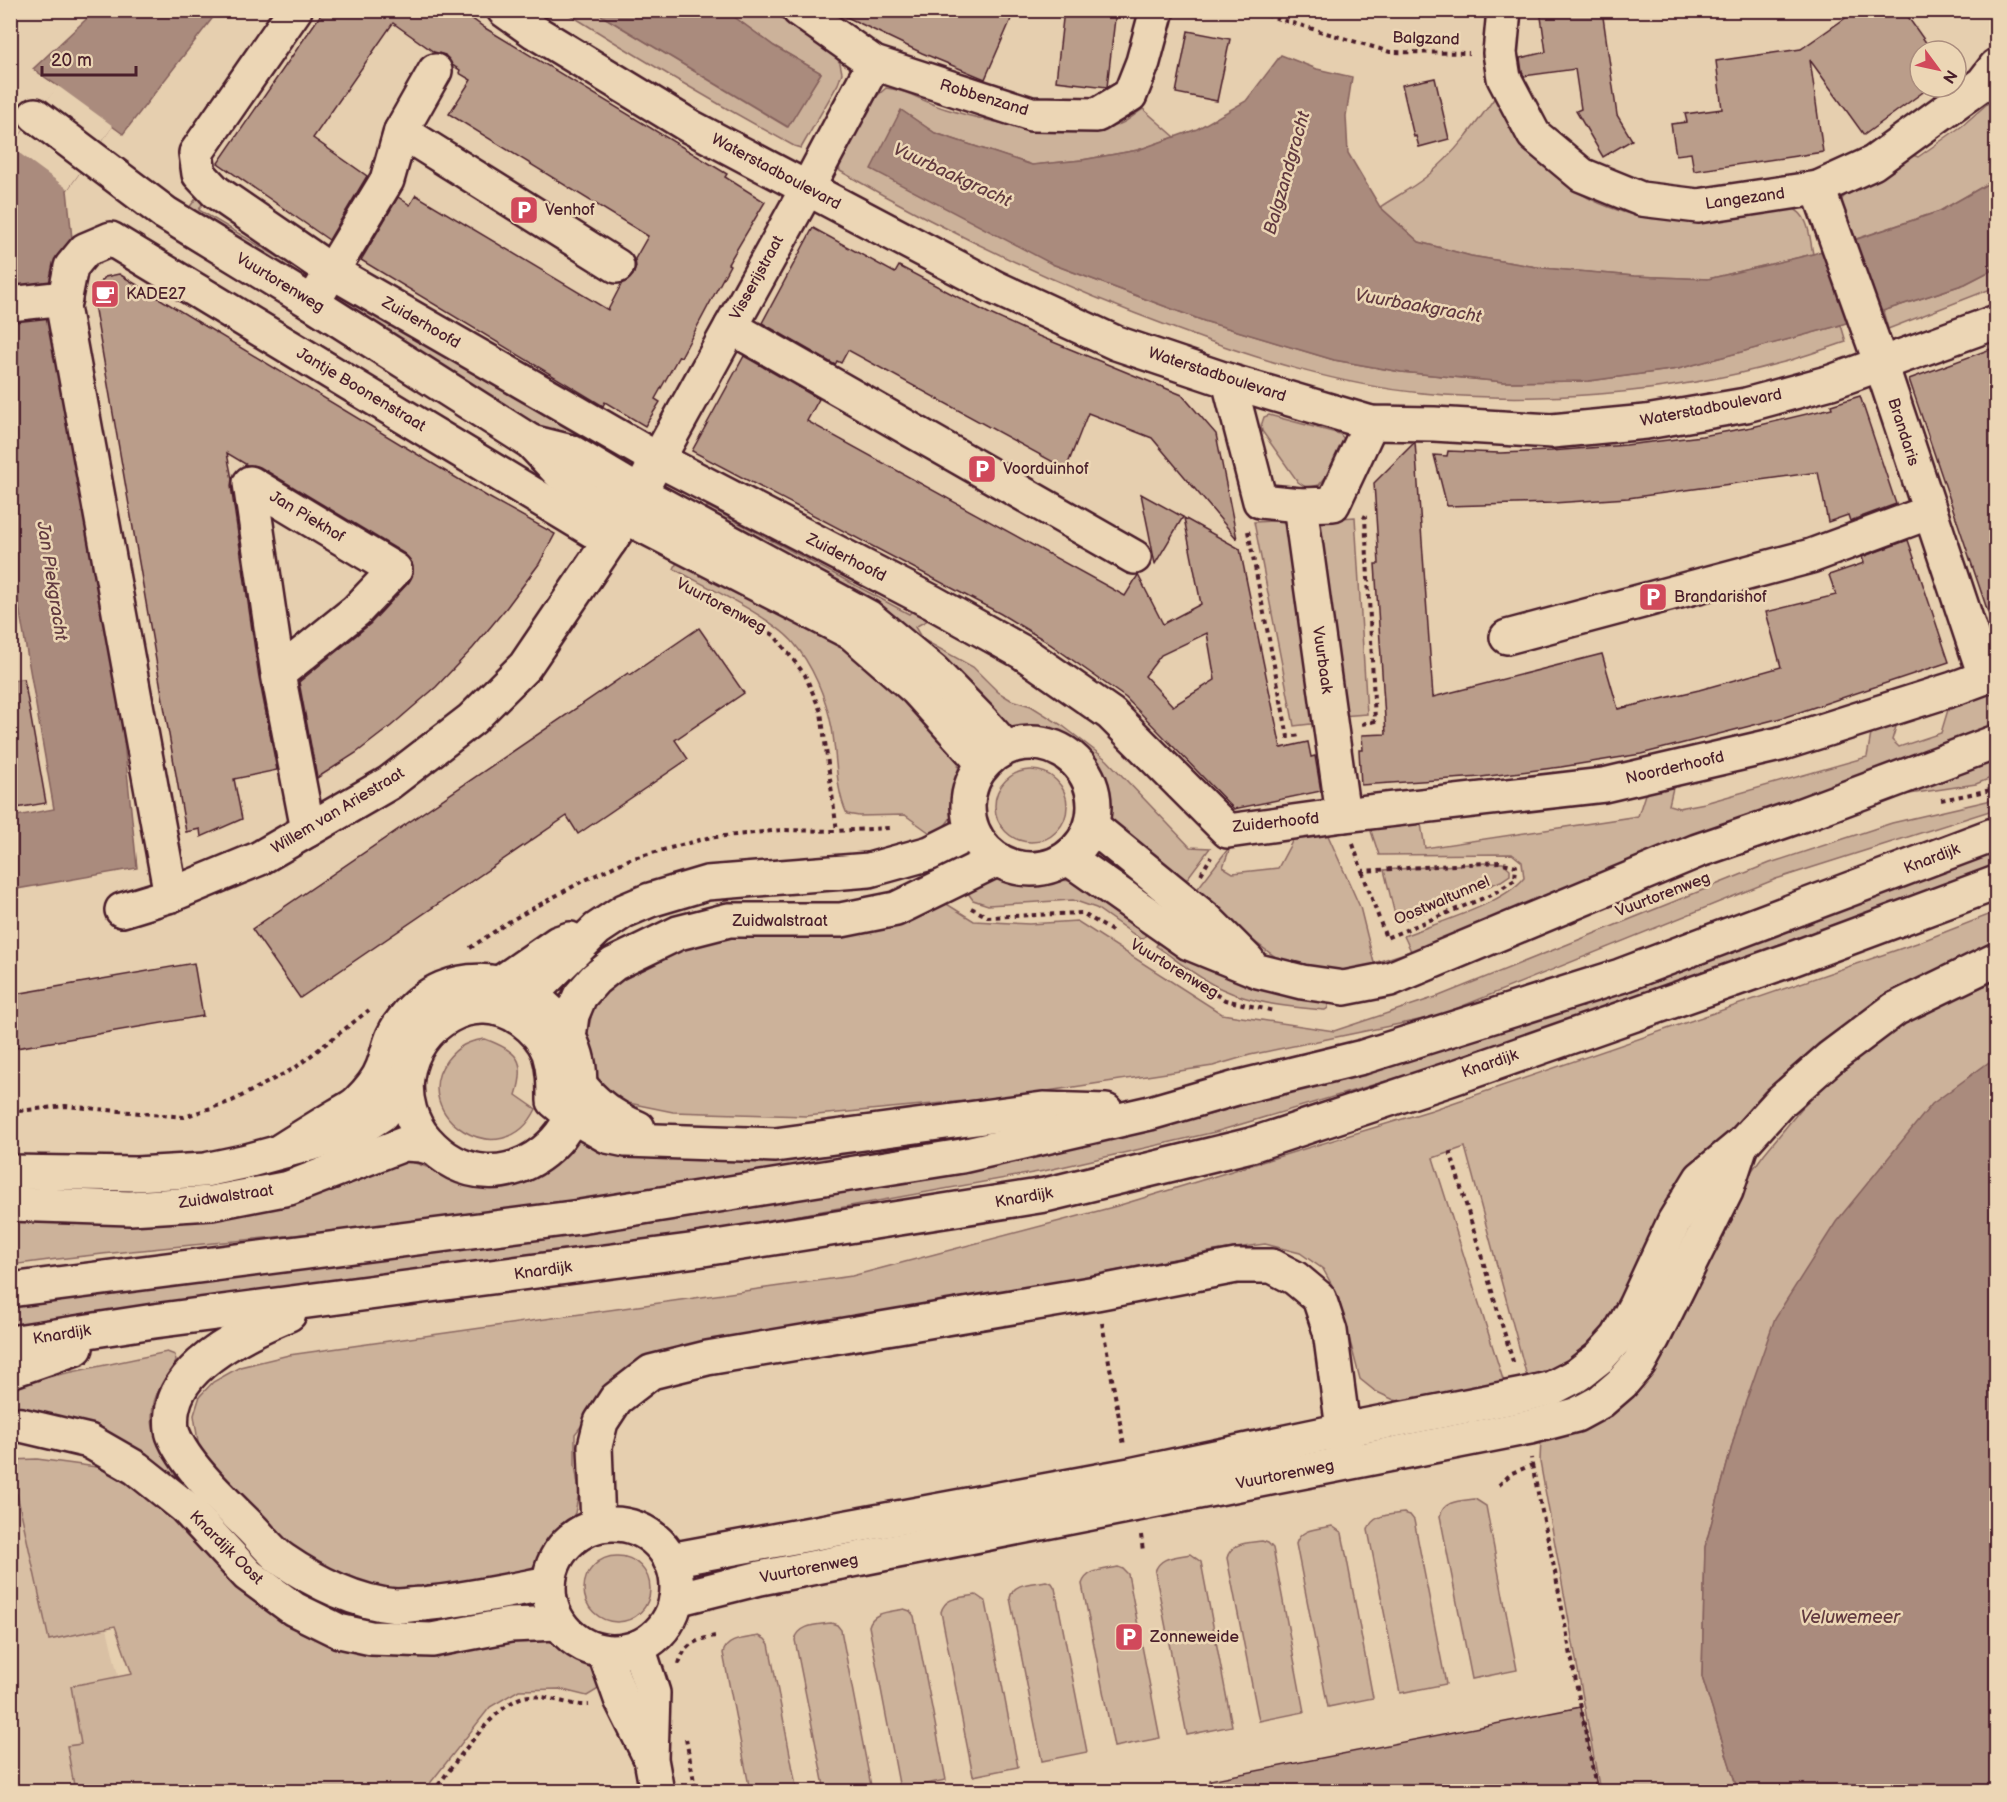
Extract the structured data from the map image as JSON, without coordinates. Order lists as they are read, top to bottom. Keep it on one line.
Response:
{"streets":{"street":["Robbenzand","Waterstadboulevard","Langezand","Visserijstraat","Vuurtorenweg","Zuiderhoofd","Jantje Boonenstraat","Brandaris","Jan Piekhof","Vuurbaak","Noorderhoofd","Willem van Ariestraat","Knardijk","Zuidwalstraat","Knardijk Oost"],"path":["Balgzand","Oostwaltunnel"]},"crossings":[["Balgzand","Langezand"],["Robbenzand","Visserijstraat"],["Waterstadboulevard","Visserijstraat"],["Waterstadboulevard","Brandaris"],["Langezand","Brandaris"],["Visserijstraat","Vuurtorenweg"],["Visserijstraat","Zuiderhoofd"],["Visserijstraat","Jantje Boonenstraat"],["Visserijstraat","Willem van Ariestraat"],["Vuurtorenweg","Jantje Boonenstraat"],["Vuurtorenweg","Willem van Ariestraat"],["Vuurtorenweg","Zuidwalstraat"],["Vuurtorenweg","Knardijk Oost"],["Zuiderhoofd","Vuurbaak"],["Zuiderhoofd","Noorderhoofd"],["Zuiderhoofd","Oostwaltunnel"],["Jantje Boonenstraat","Willem van Ariestraat"],["Brandaris","Noorderhoofd"],["Jan Piekhof","Willem van Ariestraat"],["Vuurbaak","Noorderhoofd"],["Vuurbaak","Oostwaltunnel"],["Noorderhoofd","Oostwaltunnel"]],"water":["Balgzandgracht","Vuurbaakgracht","Jan Piekgracht","Veluwemeer"],"places":{"parking":["Venhof","Voorduinhof","Brandarishof","Zonneweide"],"cafe":["KADE27"]},"scale_bar":"20 m","north":"bottom right"}
